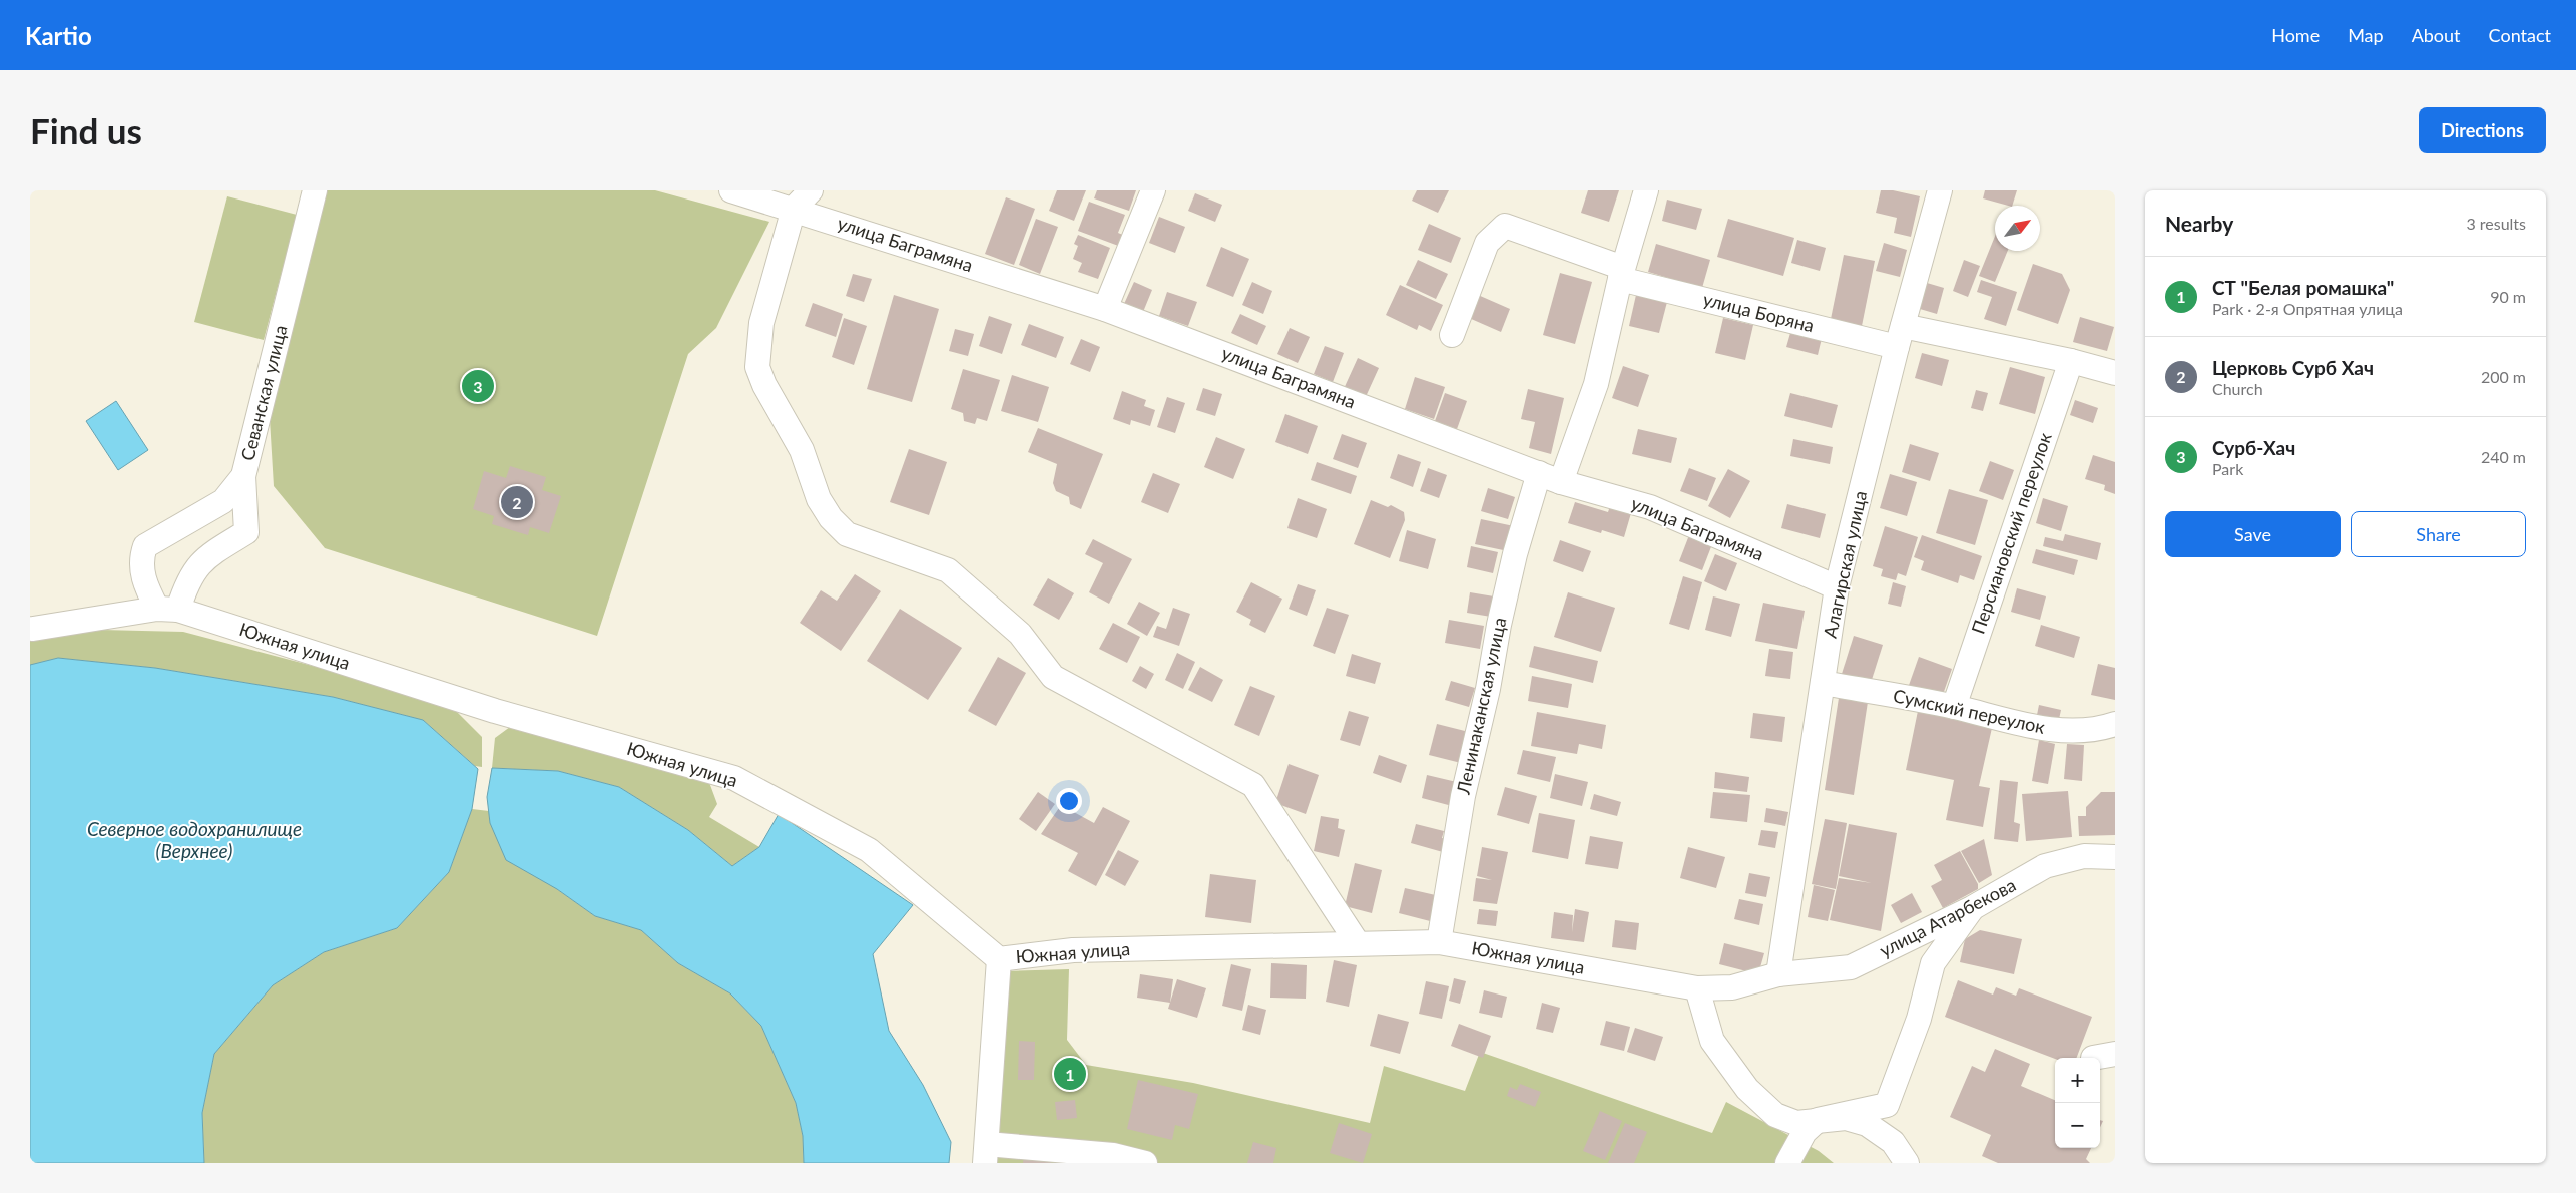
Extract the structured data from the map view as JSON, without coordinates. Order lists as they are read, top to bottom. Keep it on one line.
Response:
{"streets":{"street":["улица Баграмяна","улица Боряна","Севанская улица","Персиановский переулок","Алагирская улица","Южная улица","Ленинаканская улица","Сумский переулок","улица Атарбекова"]},"crossings":[["улица Баграмяна","Алагирская улица"],["улица Баграмяна","Ленинаканская улица"],["улица Боряна","Персиановский переулок"],["улица Боряна","Алагирская улица"],["Севанская улица","Южная улица"],["Персиановский переулок","Сумский переулок"],["Алагирская улица","Южная улица"],["Алагирская улица","Сумский переулок"],["Алагирская улица","улица Атарбекова"],["Южная улица","Ленинаканская улица"],["Южная улица","улица Атарбекова"]],"water":["Северное водохранилище (Верхнее)"],"north":"top right","page":{"header":"Kartio","nav":["Home","Map","About","Contact"],"buttons":["Directions",["Save","Share"]],"title":"Find us","heading":["Nearby","3 results"],"list":[{"mark":"1","name":"СТ \"Белая ромашка\"","note":"Park · 2-я Опрятная улица","value":"90 m"},{"mark":"2","name":"Церковь Сурб Хач","note":"Church","value":"200 m"},{"mark":"3","name":"Сурб-Хач","note":"Park","value":"240 m"}],"pins":["3","2","1"],"map_buttons":["+","−"]}}
